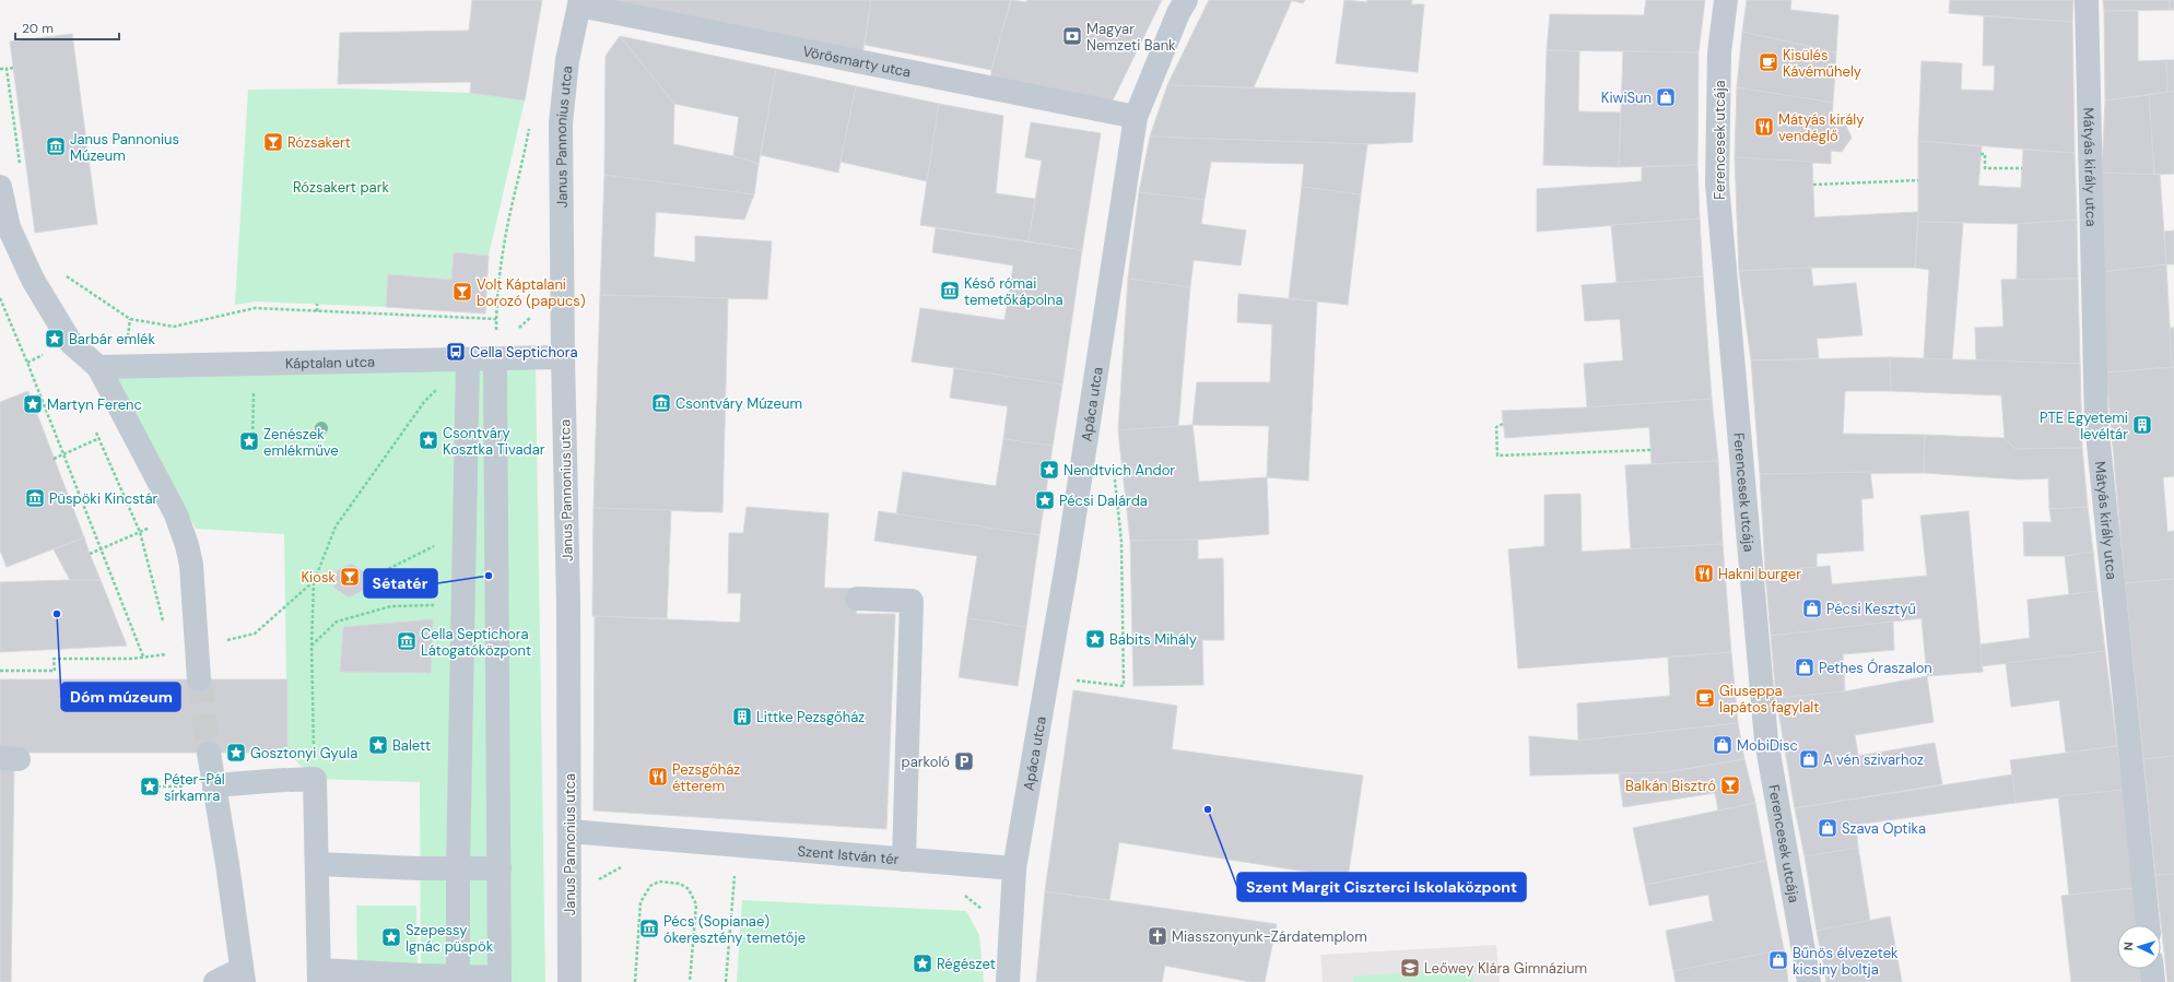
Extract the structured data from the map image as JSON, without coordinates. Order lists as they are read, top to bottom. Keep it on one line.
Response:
{"streets":{"street":["Vörösmarty utca","Janus Pannonius utca","Ferencesek utcája","Mátyás király utca","Káptalan utca","Apáca utca","Szent István tér"]},"crossings":[["Vörösmarty utca","Janus Pannonius utca"],["Vörösmarty utca","Apáca utca"],["Janus Pannonius utca","Káptalan utca"],["Janus Pannonius utca","Szent István tér"],["Apáca utca","Szent István tér"]],"parks":["Rózsakert park"],"places":{"bank":["Magyar Nemzeti Bank"],"cafe":["Kisülés Kávéműhely","Giuseppa lapátos fagylalt"],"shop":["KiwiSun","Pécsi Kesztyű","Pethes Óraszalon","MobiDisc","A vén szivarhoz","Szava Optika","Bűnös élvezetek kicsiny boltja"],"restaurant":["Mátyás király vendéglő","Hakni burger","Pezsgőház étterem"],"bar":["Rózsakert","Volt Káptalani borozó (papucs)","Kiosk","Balkán Bisztró"],"museum":["Janus Pannonius Múzeum","Késő római temetőkápolna","Csontváry Múzeum","Püspöki Kincstár","Cella Septichora Látogatóközpont","Pécs (Sopianae) ókeresztény temetője"],"place":["Barbár emlék","Martyn Ferenc","Csontváry Kosztka Tivadar","Zenészek emlékműve","Nendtvich Andor","Pécsi Dalárda","Babits Mihály","Balett","Gosztonyi Gyula","Péter-Pál sírkamra","Szepessy Ignác püspök","Régészet"],"bus stop":["Cella Septichora"],"building":["PTE Egyetemi levéltár","Littke Pezsgőház"],"other":["Sétatér","Dóm múzeum","Szent Margit Ciszterci Iskolaközpont"],"parking":["parkoló"],"church":["Miasszonyunk-Zárdatemplom"],"school or university":["Leőwey Klára Gimnázium"]},"scale_bar":"20 m","north":"left"}
